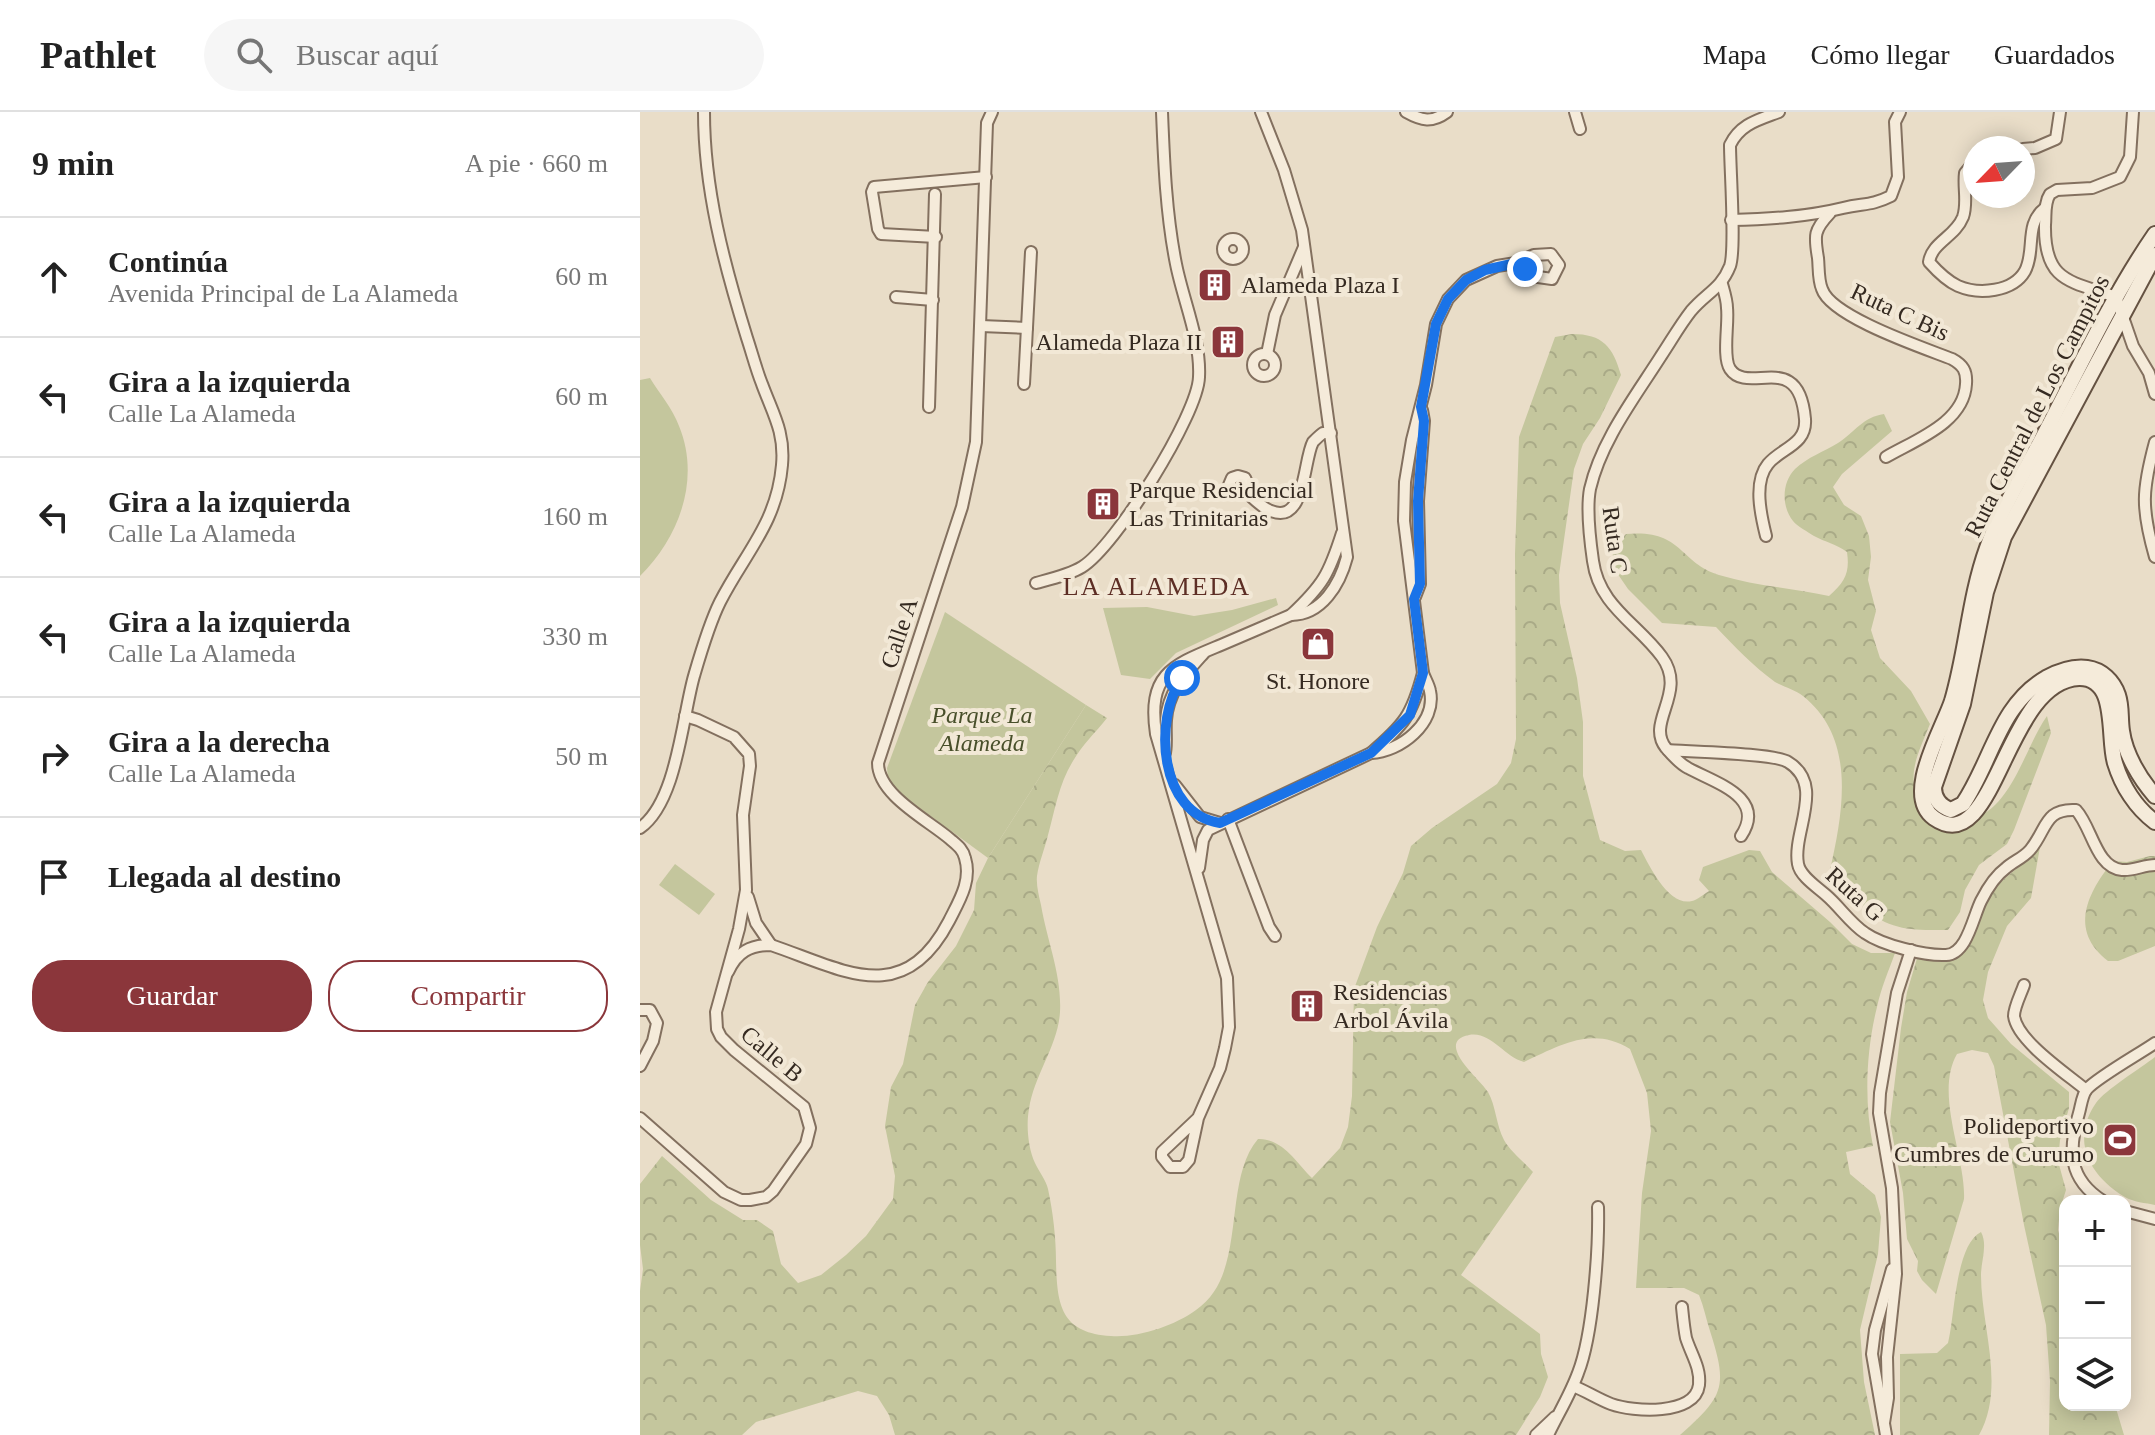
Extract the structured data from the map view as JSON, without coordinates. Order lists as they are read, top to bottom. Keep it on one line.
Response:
{"streets":{"main road":["Ruta Central de Los Campitos"],"street":["Ruta C Bis","Ruta C","Calle A","Ruta G","Calle B"]},"crossings":[["Ruta C","Ruta G"]],"districts":["LA ALAMEDA"],"parks":["Parque La Alameda"],"places":{"building":["Alameda Plaza I","Alameda Plaza II","Parque Residencial Las Trinitarias","Residencias Arbol Ávila"],"shop":["St. Honore"],"sports":["Polideportivo Cumbres de Curumo"]},"north":"bottom left","page":{"header":"Pathlet","search":"Buscar aquí","nav":["Mapa","Cómo llegar","Guardados"],"heading":["9 min","A pie · 660 m"],"list":[["Continúa","Avenida Principal de La Alameda","60 m"],["Gira a la izquierda","Calle La Alameda","60 m"],["Gira a la izquierda","Calle La Alameda","160 m"],["Gira a la izquierda","Calle La Alameda","330 m"],["Gira a la derecha","Calle La Alameda","50 m"],"Llegada al destino"],"buttons":["Guardar","Compartir"],"map_buttons":["+","−"]}}
